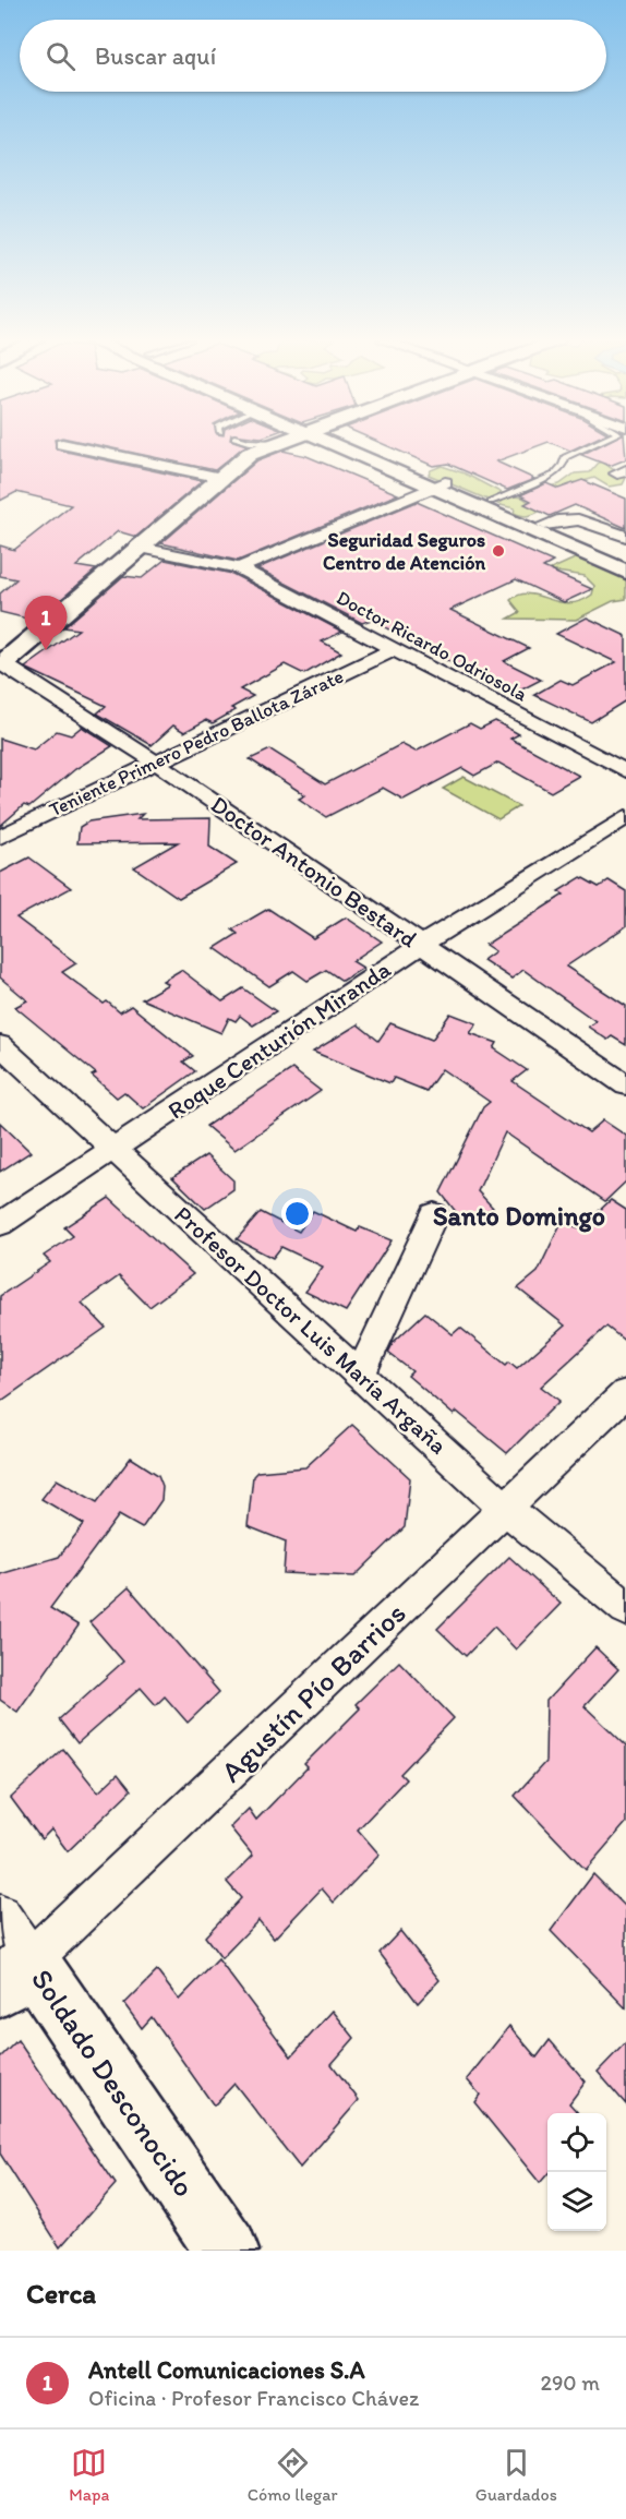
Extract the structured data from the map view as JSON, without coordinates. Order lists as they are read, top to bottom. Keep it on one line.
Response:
{"streets":{"main road":["Soldado Desconocido"],"street":["Doctor Ricardo Odriosola","Teniente Primero Pedro Ballota Zárate","Doctor Antonio Bestard","Roque Centurión Miranda","Profesor Doctor Luis María Argaña","Agustín Pío Barrios"]},"crossings":[["Doctor Ricardo Odriosola","Teniente Primero Pedro Ballota Zárate"],["Teniente Primero Pedro Ballota Zárate","Doctor Antonio Bestard"],["Doctor Antonio Bestard","Roque Centurión Miranda"],["Roque Centurión Miranda","Profesor Doctor Luis María Argaña"],["Profesor Doctor Luis María Argaña","Agustín Pío Barrios"],["Agustín Pío Barrios","Soldado Desconocido"]],"districts":["Santo Domingo"],"places":["Seguridad Seguros Centro de Atención"],"page":{"search":"Buscar aquí","pins":"1","heading":"Cerca","list":[{"mark":"1","name":"Antell Comunicaciones S.A","note":"Oficina · Profesor Francisco Chávez","value":"290 m"}],"nav":["Mapa","Cómo llegar","Guardados"]}}
